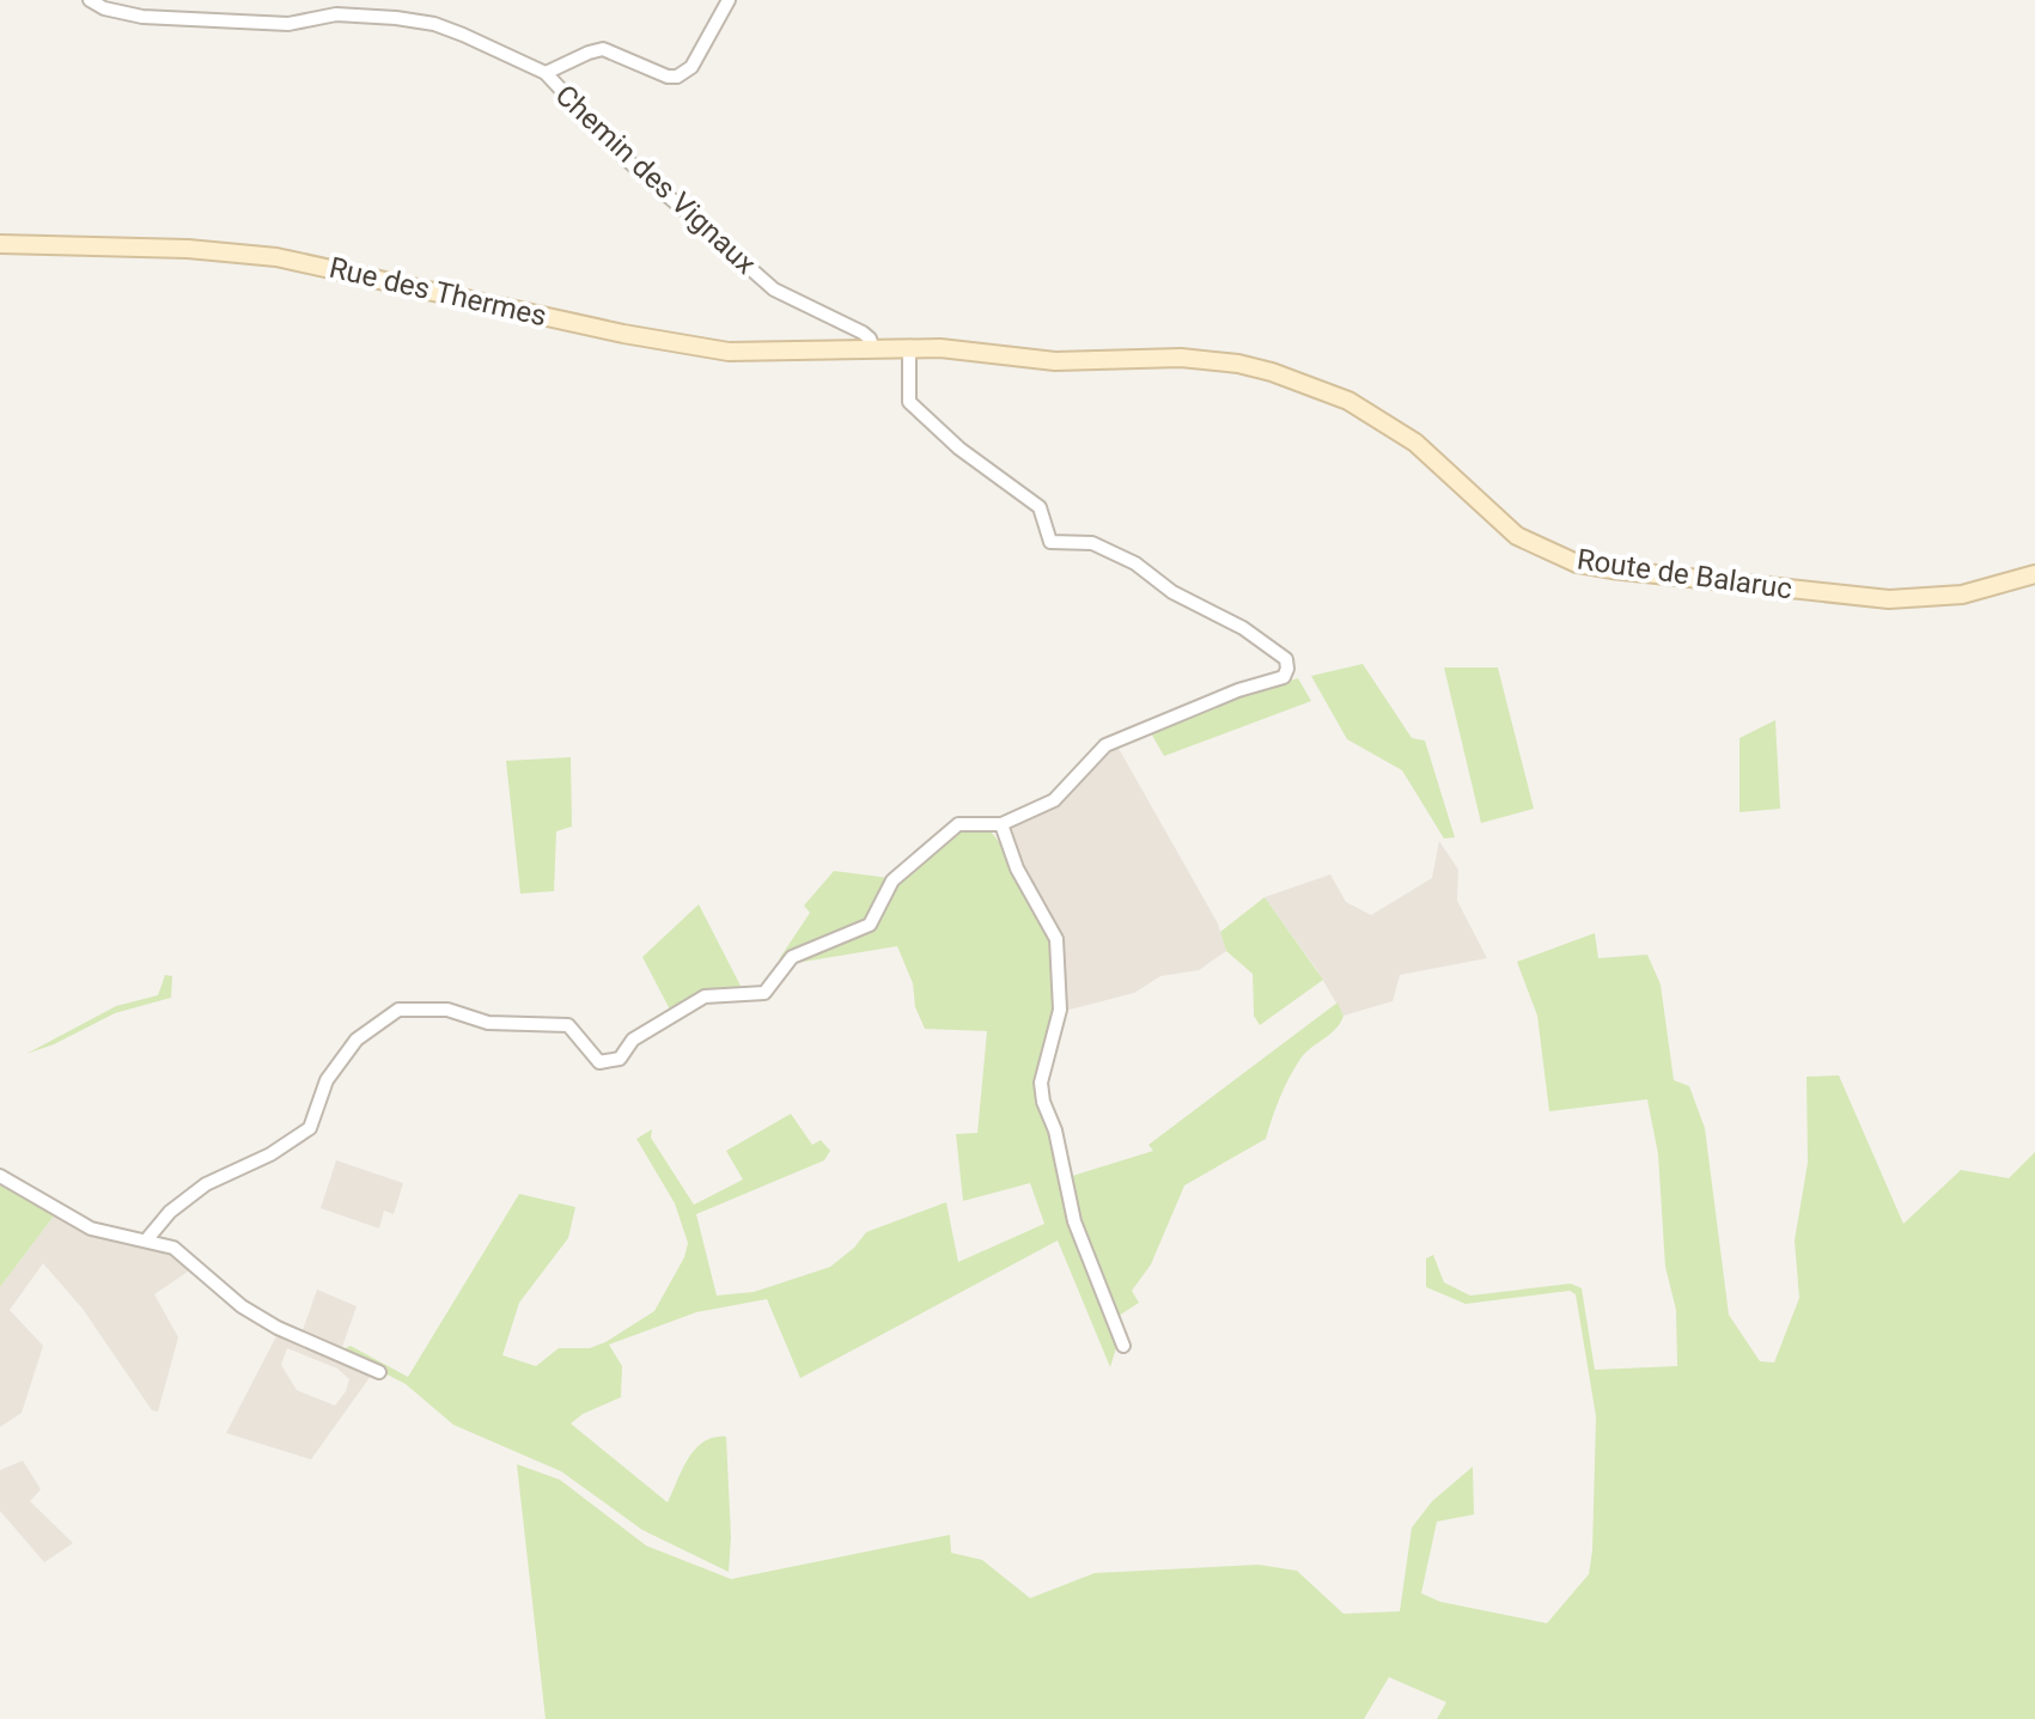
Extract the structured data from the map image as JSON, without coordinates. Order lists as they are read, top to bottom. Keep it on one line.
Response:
{"streets":{"main road":["Rue des Thermes","Route de Balaruc"],"street":["Chemin des Vignaux"]},"crossings":[["Chemin des Vignaux","Rue des Thermes"],["Chemin des Vignaux","Route de Balaruc"],["Rue des Thermes","Route de Balaruc"]]}
